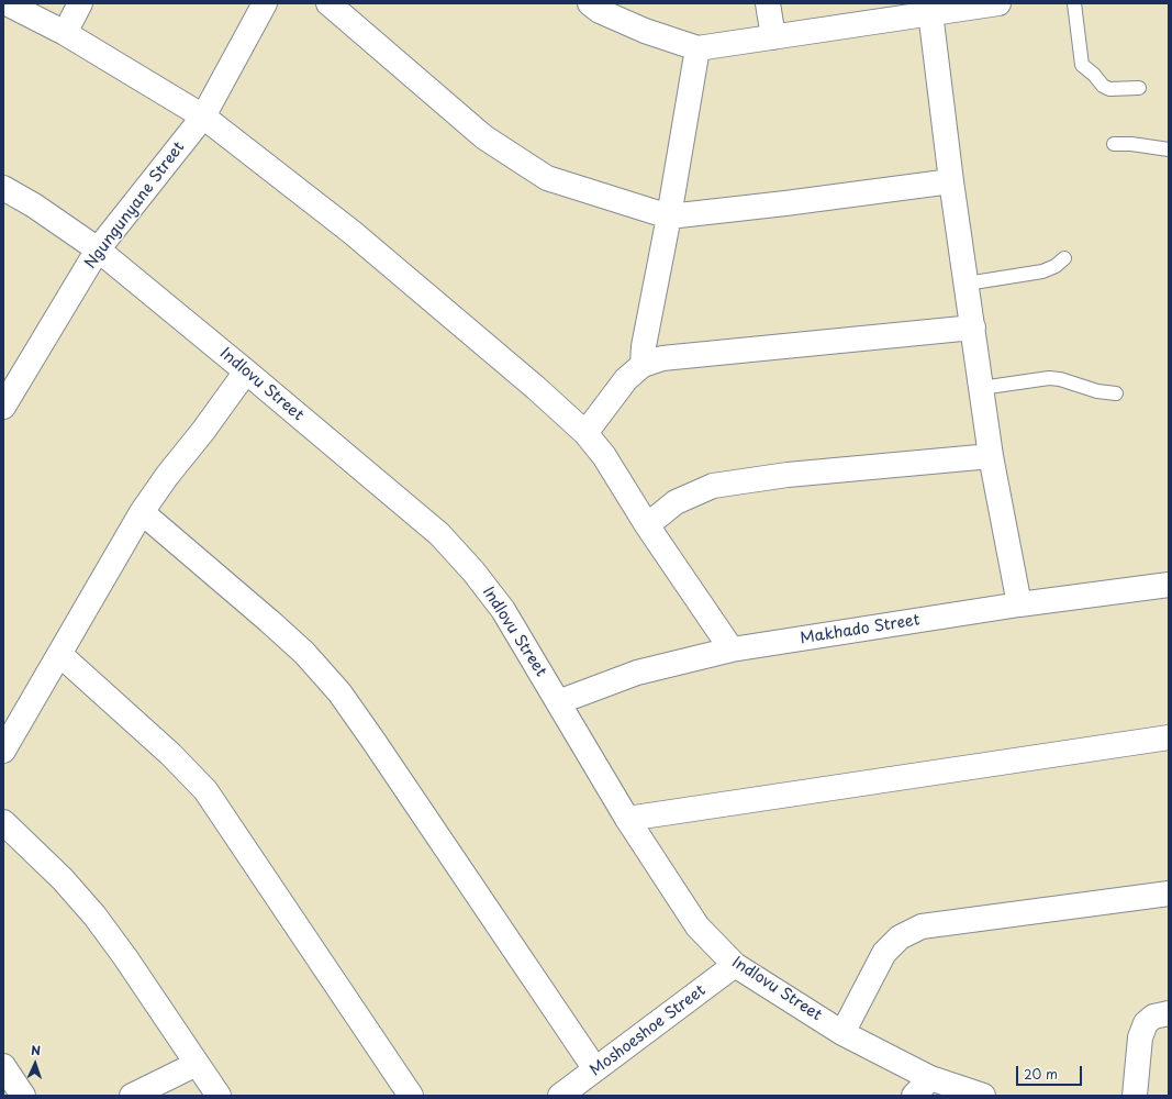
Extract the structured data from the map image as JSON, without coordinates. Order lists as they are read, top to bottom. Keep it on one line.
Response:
{"streets":{"street":["Ngungunyane Street","Indlovu Street","Makhado Street","Moshoeshoe Street"]},"crossings":[["Ngungunyane Street","Indlovu Street"],["Indlovu Street","Makhado Street"],["Indlovu Street","Moshoeshoe Street"]],"scale_bar":"20 m","north":"top"}
